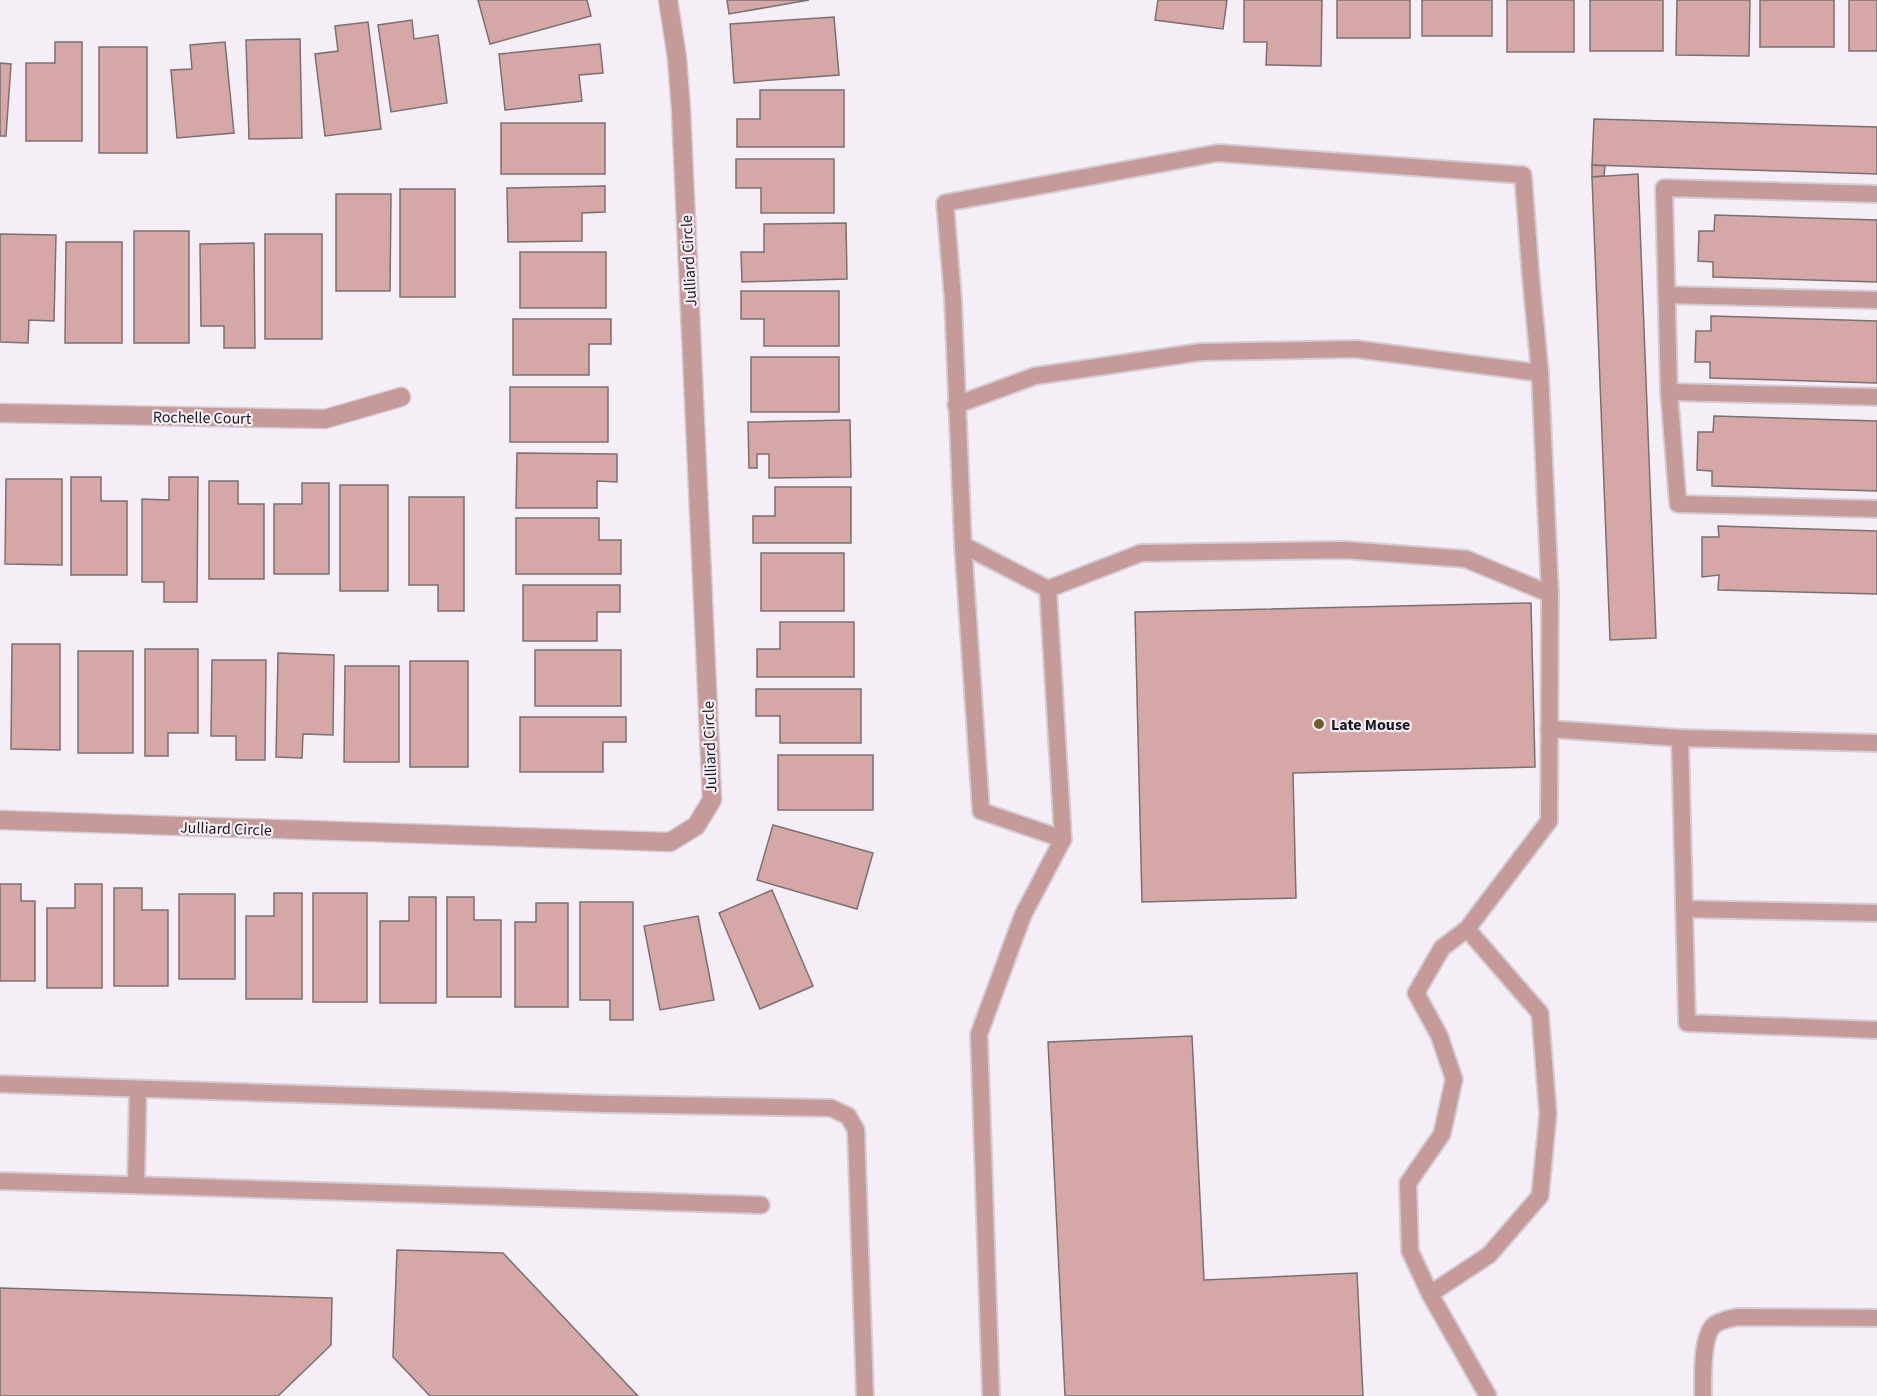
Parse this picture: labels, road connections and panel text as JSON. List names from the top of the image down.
{
  "streets": {
    "street": ["Julliard Circle", "Rochelle Court"]
  },
  "places": ["Late Mouse"]
}
